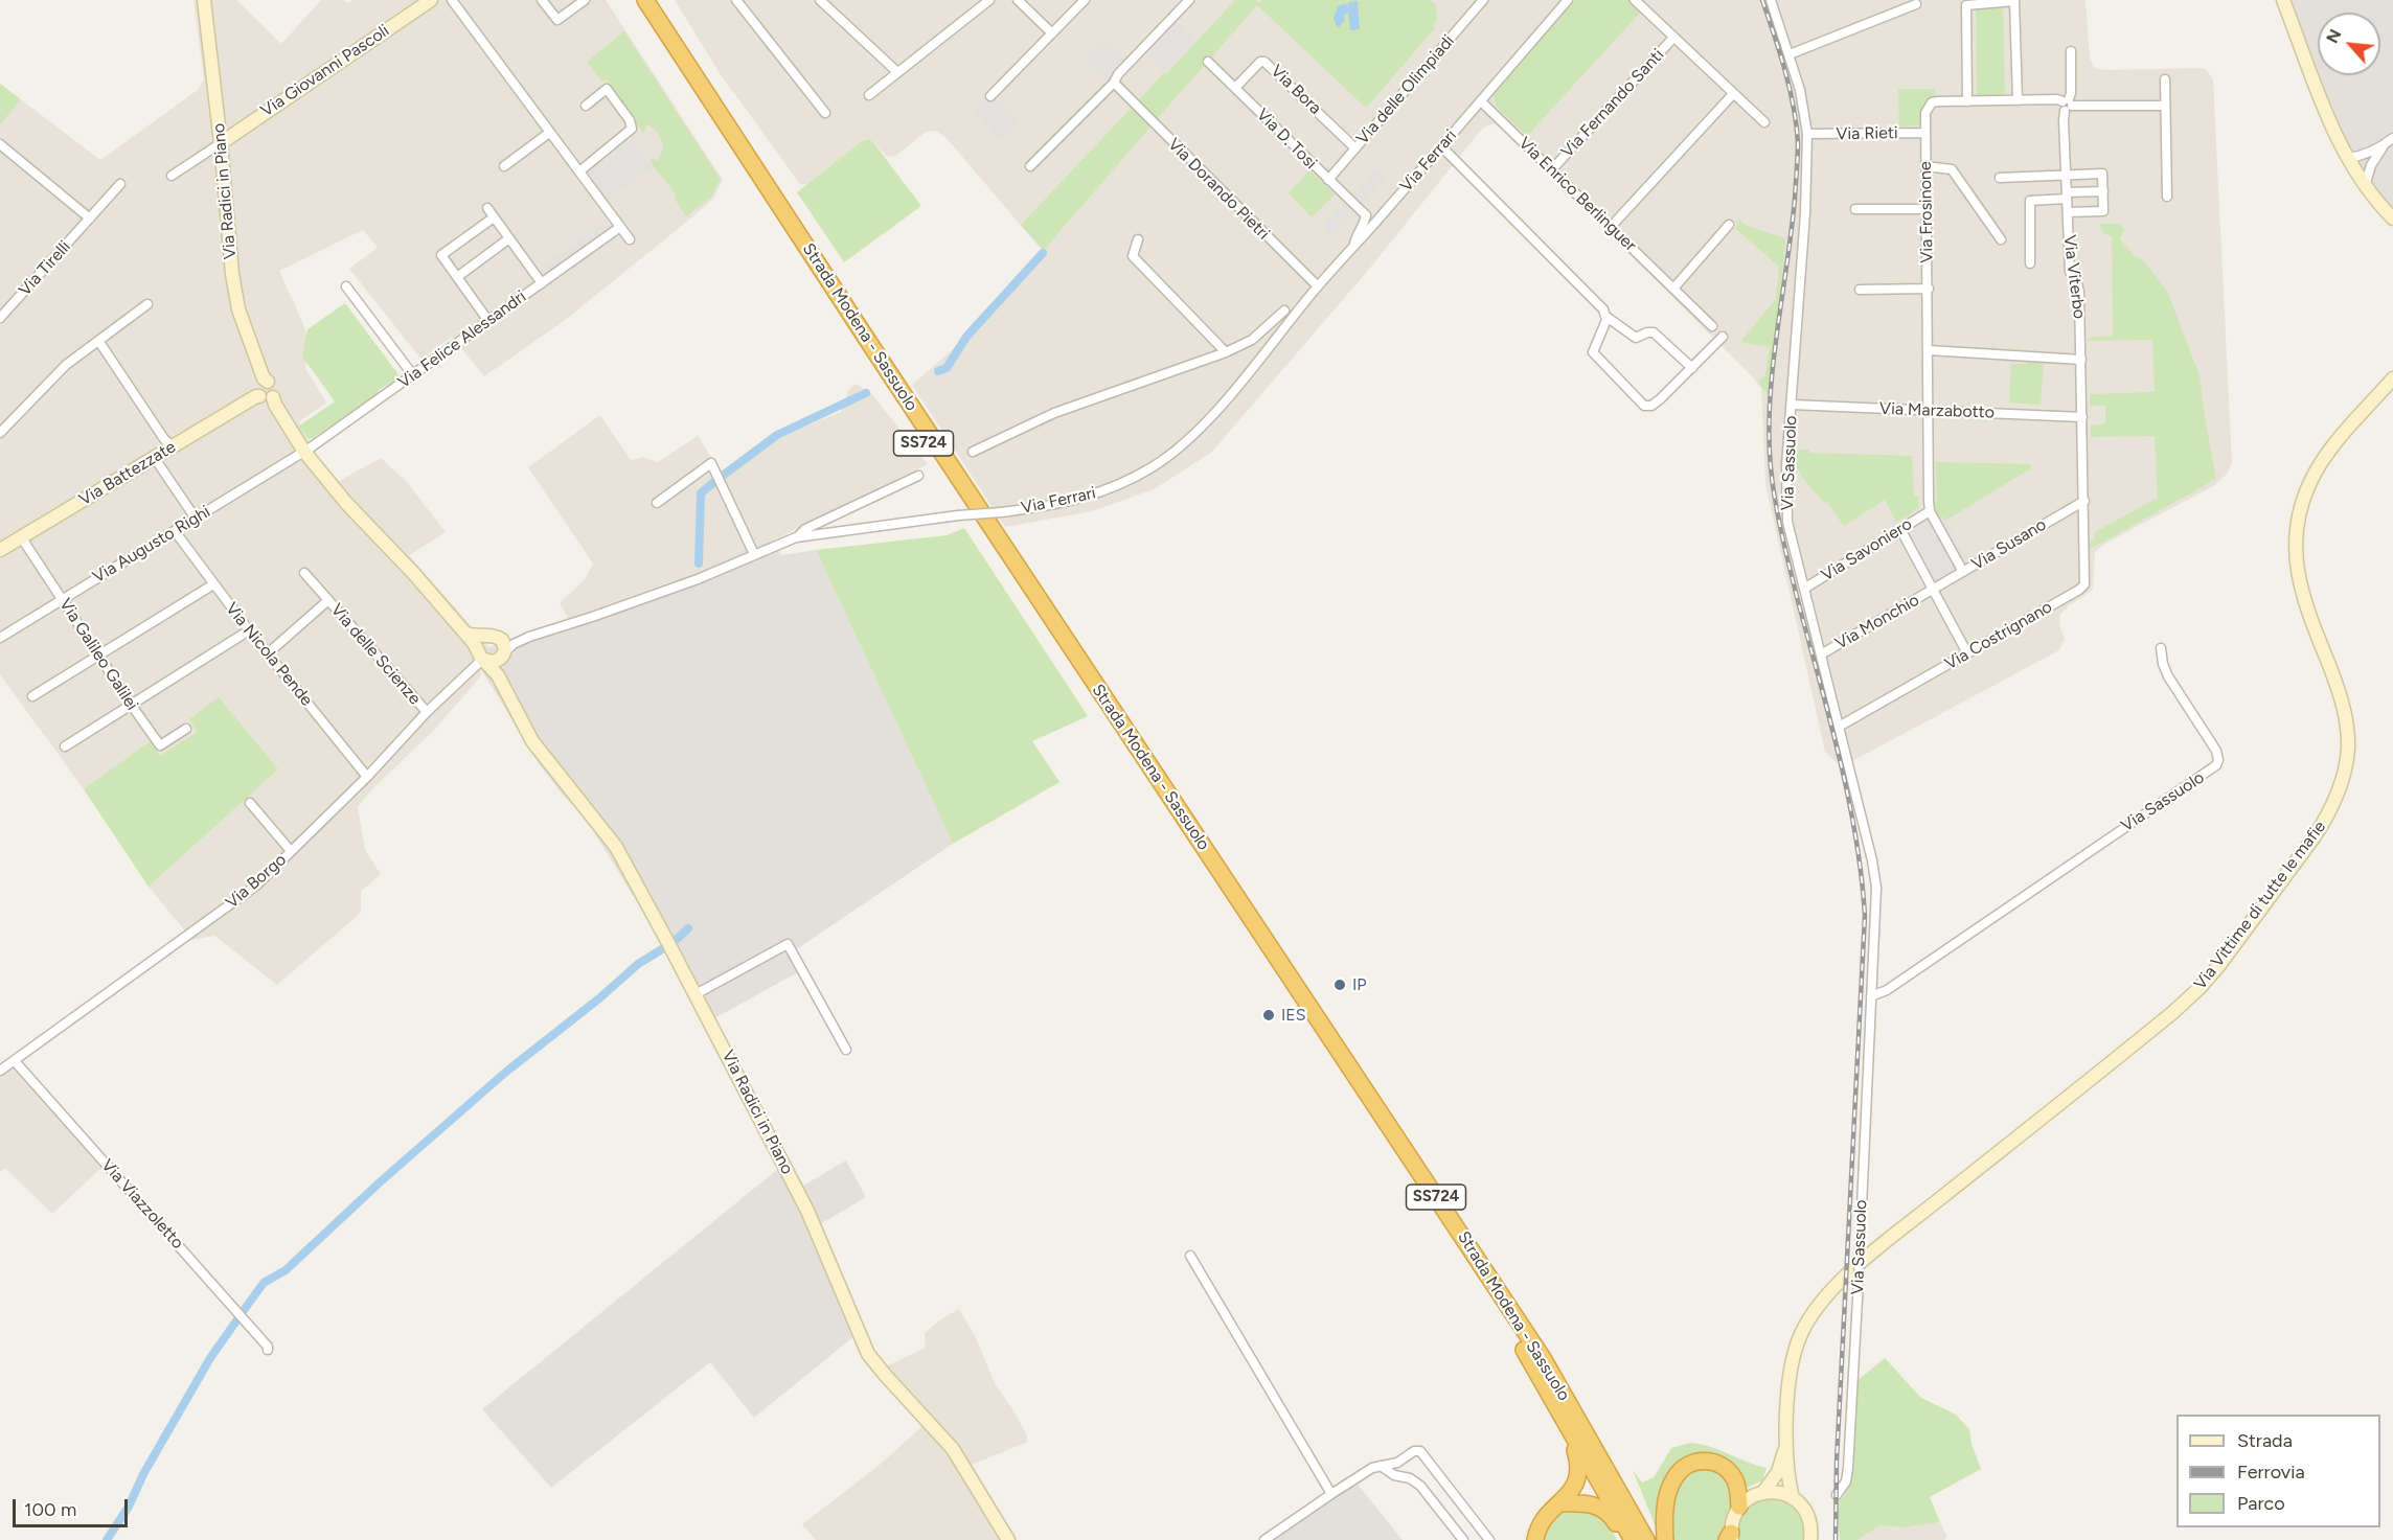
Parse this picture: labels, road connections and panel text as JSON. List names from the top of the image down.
{
  "streets": {
    "highway": ["Strada Modena - Sassuolo", "SS724"],
    "street": [
      "Via Giovanni Pascoli",
      "Via Bora",
      "Via delle Olimpiadi",
      "Via Fernando Santi",
      "Via Rieti",
      "Via D. Tosi",
      "Via Ferrari",
      "Via Dorando Pietri",
      "Via Radici in Piano",
      "Via Enrico Berlinguer",
      "Via Frosinone",
      "Via Tirelli",
      "Via Viterbo",
      "Via Felice Alessandri",
      "Via Marzabotto",
      "Via Sassuolo",
      "Via Battezzate",
      "Via Augusto Righi",
      "Via Susano",
      "Via Savoniero",
      "Via Monchio",
      "Via Costrignano",
      "Via Galileo Galilei",
      "Via Nicola Pende",
      "Via delle Scienze",
      "Via Borgo",
      "Via Vittime di tutte le mafie",
      "Via Viazzoletto"
    ]
  },
  "crossings": [
    ["Via Giovanni Pascoli", "Via Radici in Piano"],
    ["Via Bora", "Via delle Olimpiadi"],
    ["Via Bora", "Via D. Tosi"],
    ["Via delle Olimpiadi", "Via D. Tosi"],
    ["Via Fernando Santi", "Via Enrico Berlinguer"],
    ["Via Rieti", "Via Frosinone"],
    ["Via Rieti", "Via Sassuolo"],
    ["Via Ferrari", "Via Dorando Pietri"],
    ["Via Ferrari", "Via Radici in Piano"],
    ["Via Ferrari", "Via Enrico Berlinguer"],
    ["Via Ferrari", "Via Borgo"],
    ["Via Radici in Piano", "Via Felice Alessandri"],
    ["Via Radici in Piano", "Via Battezzate"],
    ["Via Radici in Piano", "Via Augusto Righi"],
    ["Via Radici in Piano", "Via Borgo"],
    ["Via Frosinone", "Via Viterbo"],
    ["Via Frosinone", "Via Marzabotto"],
    ["Via Frosinone", "Via Savoniero"],
    ["Via Viterbo", "Via Marzabotto"],
    ["Via Felice Alessandri", "Via Augusto Righi"],
    ["Via Marzabotto", "Via Sassuolo"],
    ["Via Sassuolo", "Via Savoniero"],
    ["Via Sassuolo", "Via Monchio"],
    ["Via Sassuolo", "Via Costrignano"],
    ["Via Battezzate", "Via Galileo Galilei"],
    ["Via Augusto Righi", "Via Galileo Galilei"],
    ["Via Augusto Righi", "Via Nicola Pende"],
    ["Via Susano", "Via Monchio"],
    ["Via Susano", "Via Costrignano"],
    ["Via Nicola Pende", "Via delle Scienze"],
    ["Via Nicola Pende", "Via Borgo"],
    ["Via delle Scienze", "Via Borgo"],
    ["Via Borgo", "Via Viazzoletto"]
  ],
  "places": ["IP", "IES"],
  "legend": ["Strada", "Ferrovia", "Parco"],
  "scale_bar": "100 m",
  "north": "top left"
}
